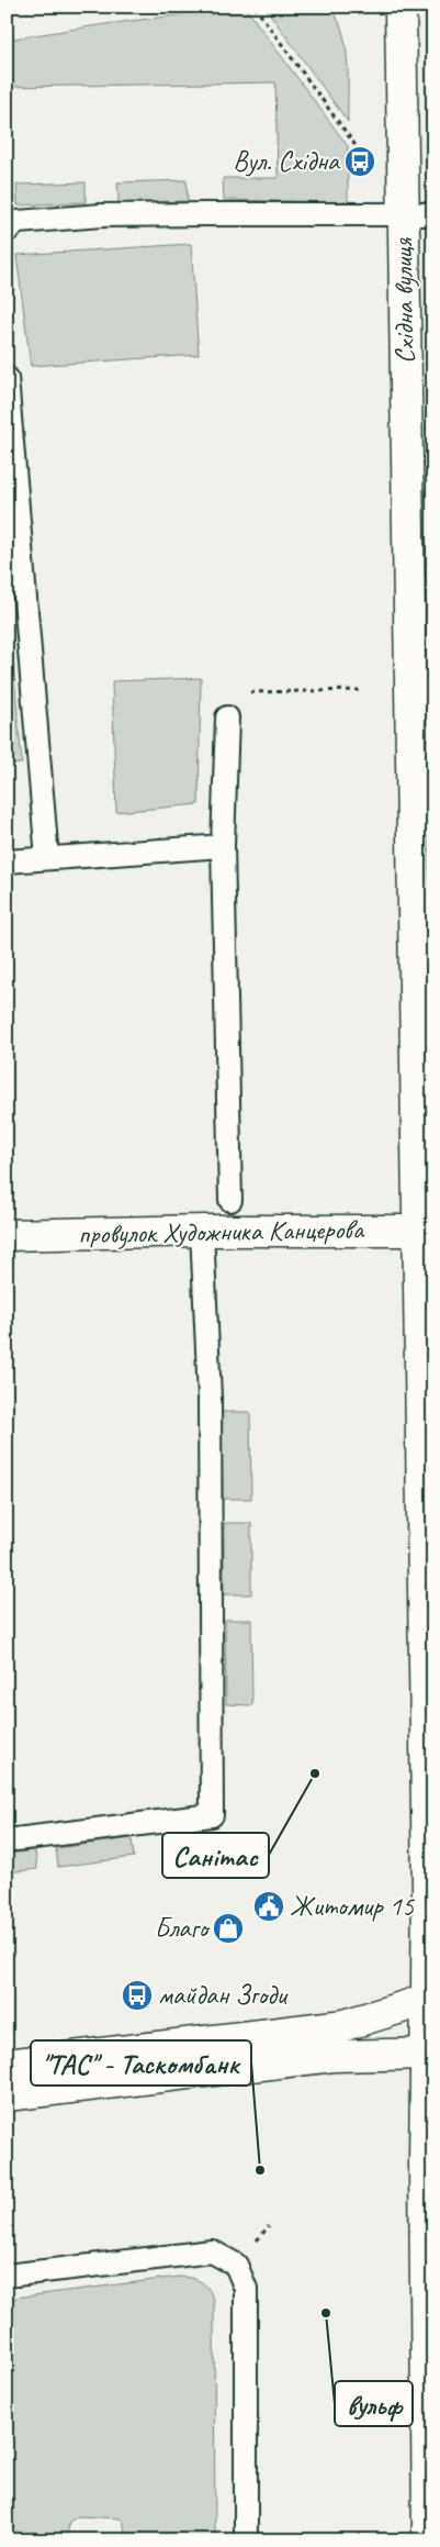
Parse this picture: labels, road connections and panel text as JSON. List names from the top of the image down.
{
  "streets": {
    "main road": ["Східна вулиця", "провулок Художника Канцерова"]
  },
  "crossings": [
    ["Східна вулиця", "провулок Художника Канцерова"]
  ],
  "places": {
    "bus stop": ["Вул. Східна", "майдан Згоди"],
    "other": ["Санітас", "\"ТАС\" - Таскомбанк", "вульф"],
    "public building": ["Житомир 15"],
    "shop": ["Благо"]
  }
}
